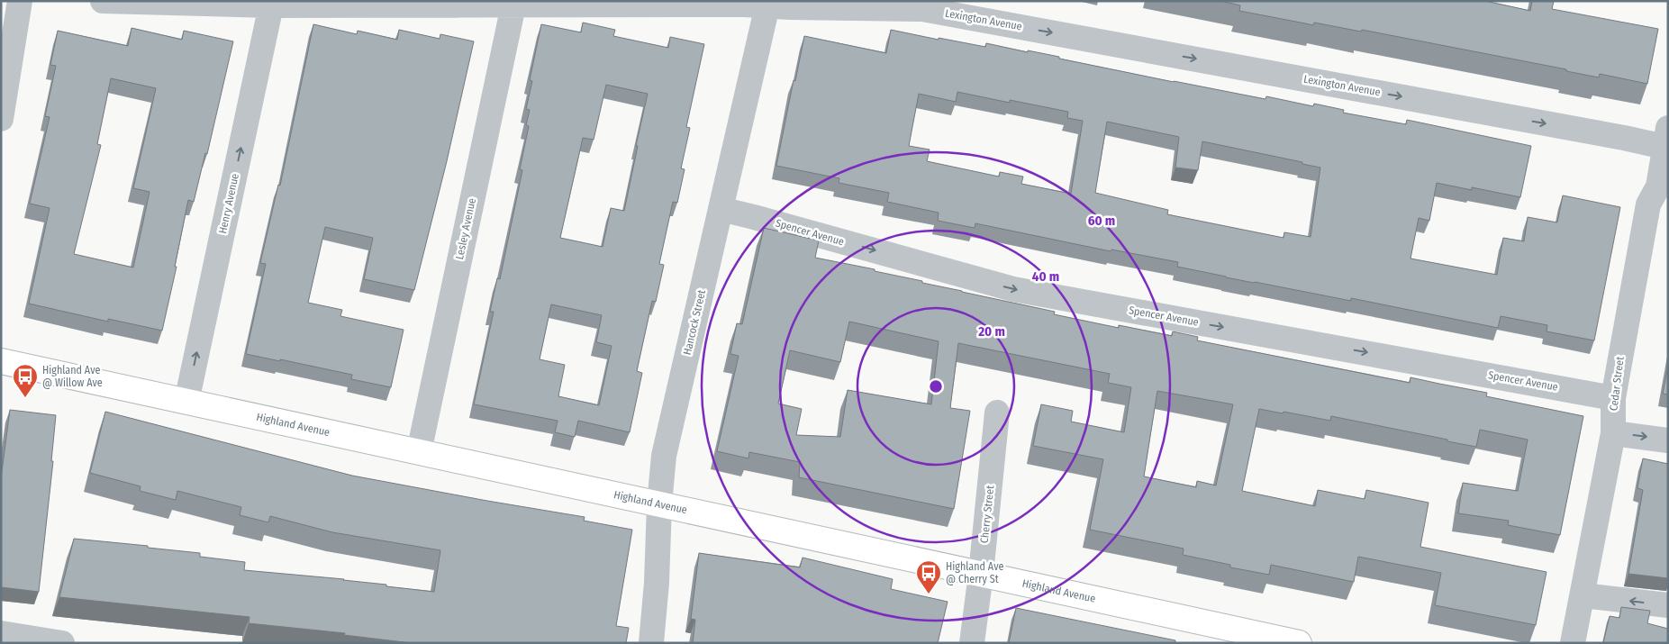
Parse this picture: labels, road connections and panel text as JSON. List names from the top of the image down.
{
  "streets": {
    "main road": ["Highland Avenue"],
    "street": [
      "Lexington Avenue",
      "Henry Avenue",
      "Lesley Avenue",
      "Spencer Avenue",
      "Hancock Street",
      "Cedar Street",
      "Cherry Street"
    ]
  },
  "crossings": [
    ["Lexington Avenue", "Henry Avenue"],
    ["Lexington Avenue", "Lesley Avenue"],
    ["Lexington Avenue", "Hancock Street"],
    ["Lexington Avenue", "Cedar Street"],
    ["Henry Avenue", "Highland Avenue"],
    ["Lesley Avenue", "Highland Avenue"],
    ["Spencer Avenue", "Hancock Street"],
    ["Spencer Avenue", "Cedar Street"],
    ["Hancock Street", "Highland Avenue"],
    ["Highland Avenue", "Cherry Street"]
  ],
  "one_way": ["Lexington Avenue", "Henry Avenue", "Spencer Avenue"],
  "places": {
    "bus stop": ["Highland Ave @ Willow Ave", "Highland Ave @ Cherry St"]
  },
  "rings": ["60 m", "40 m", "20 m"]
}
